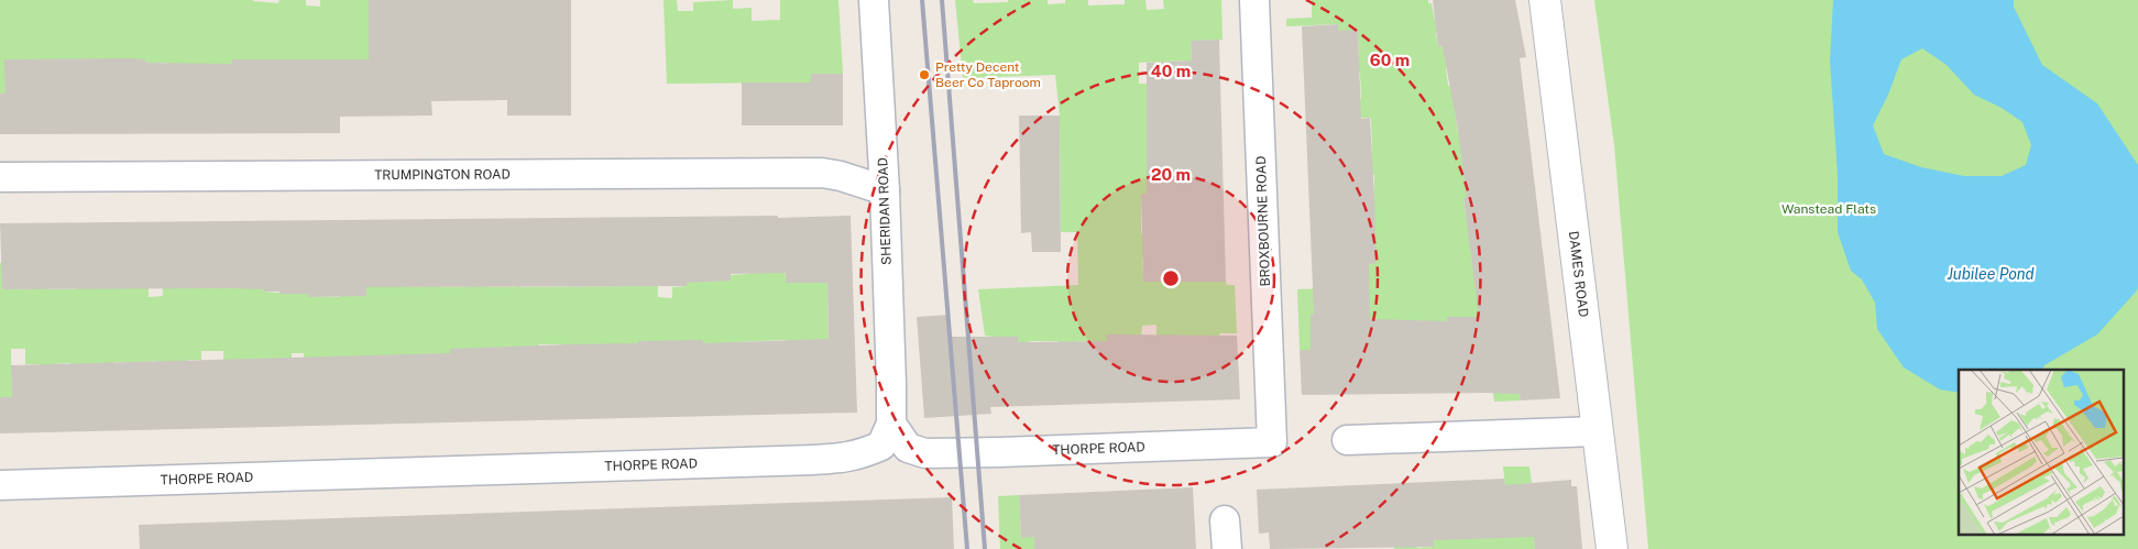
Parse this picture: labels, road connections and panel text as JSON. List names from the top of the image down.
{
  "streets": {
    "main road": ["DAMES ROAD"],
    "street": [
      "TRUMPINGTON ROAD",
      "SHERIDAN ROAD",
      "BROXBOURNE ROAD",
      "THORPE ROAD"
    ]
  },
  "crossings": [
    ["TRUMPINGTON ROAD", "SHERIDAN ROAD"],
    ["SHERIDAN ROAD", "THORPE ROAD"],
    ["BROXBOURNE ROAD", "THORPE ROAD"]
  ],
  "water": ["Jubilee Pond"],
  "parks": ["Wanstead Flats"],
  "places": ["Pretty Decent Beer Co Taproom"],
  "rings": ["60 m", "40 m", "20 m"]
}
